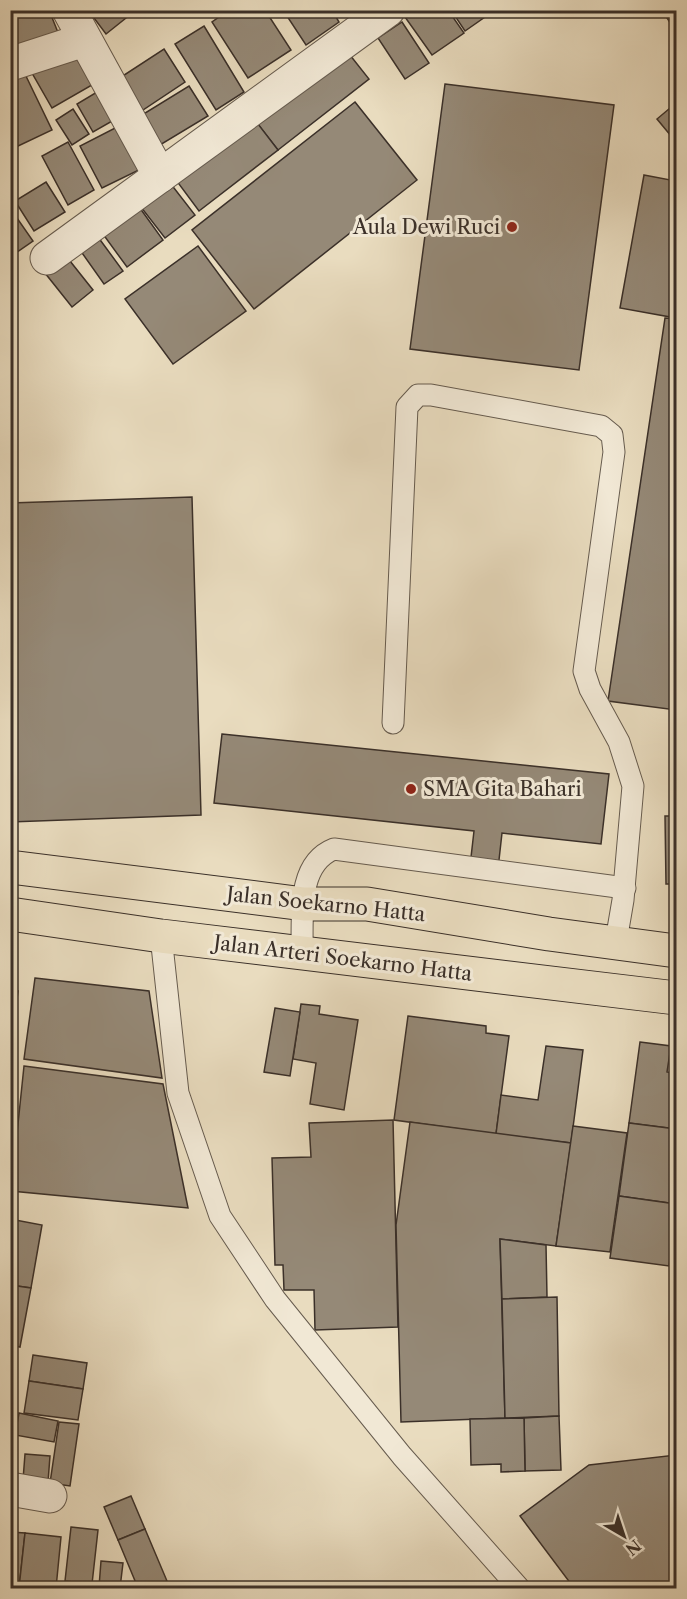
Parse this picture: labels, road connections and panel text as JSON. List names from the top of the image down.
{
  "streets": {
    "main road": ["Jalan Soekarno Hatta", "Jalan Arteri Soekarno Hatta"]
  },
  "places": ["Aula Dewi Ruci", "SMA Gita Bahari"],
  "north": "bottom right"
}
